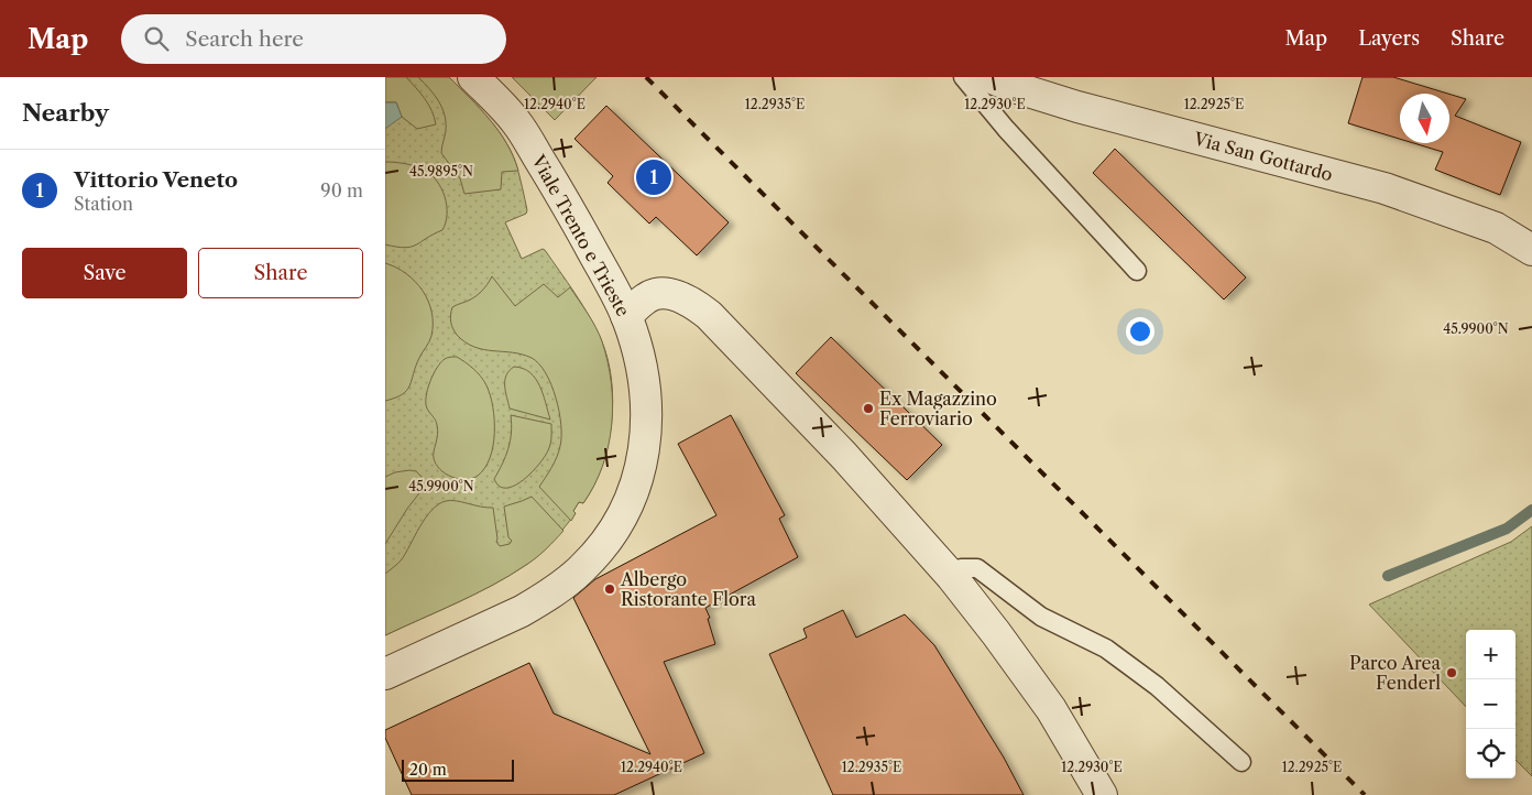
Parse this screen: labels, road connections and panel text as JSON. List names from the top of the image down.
{
  "streets": {
    "street": ["Via San Gottardo", "Viale Trento e Trieste"]
  },
  "places": ["Ex Magazzino Ferroviario", "Albergo Ristorante Flora", "Parco Area Fenderl"],
  "scale_bar": "20 m",
  "north": "bottom",
  "page": {
    "header": "Map",
    "search": "Search here",
    "nav": ["Map", "Layers", "Share"],
    "heading": "Nearby",
    "list": [
      {
        "mark": "1",
        "name": "Vittorio Veneto",
        "note": "Station",
        "value": "90 m"
      }
    ],
    "pins": "1",
    "buttons": ["Save", "Share"],
    "map_buttons": ["+", "−"],
    "scale": "20 m"
  },
  "coordinates": [
    "12.2940°E",
    "12.2935°E",
    "12.2930°E",
    "12.2925°E",
    "45.9895°N",
    "45.9900°N"
  ]
}
